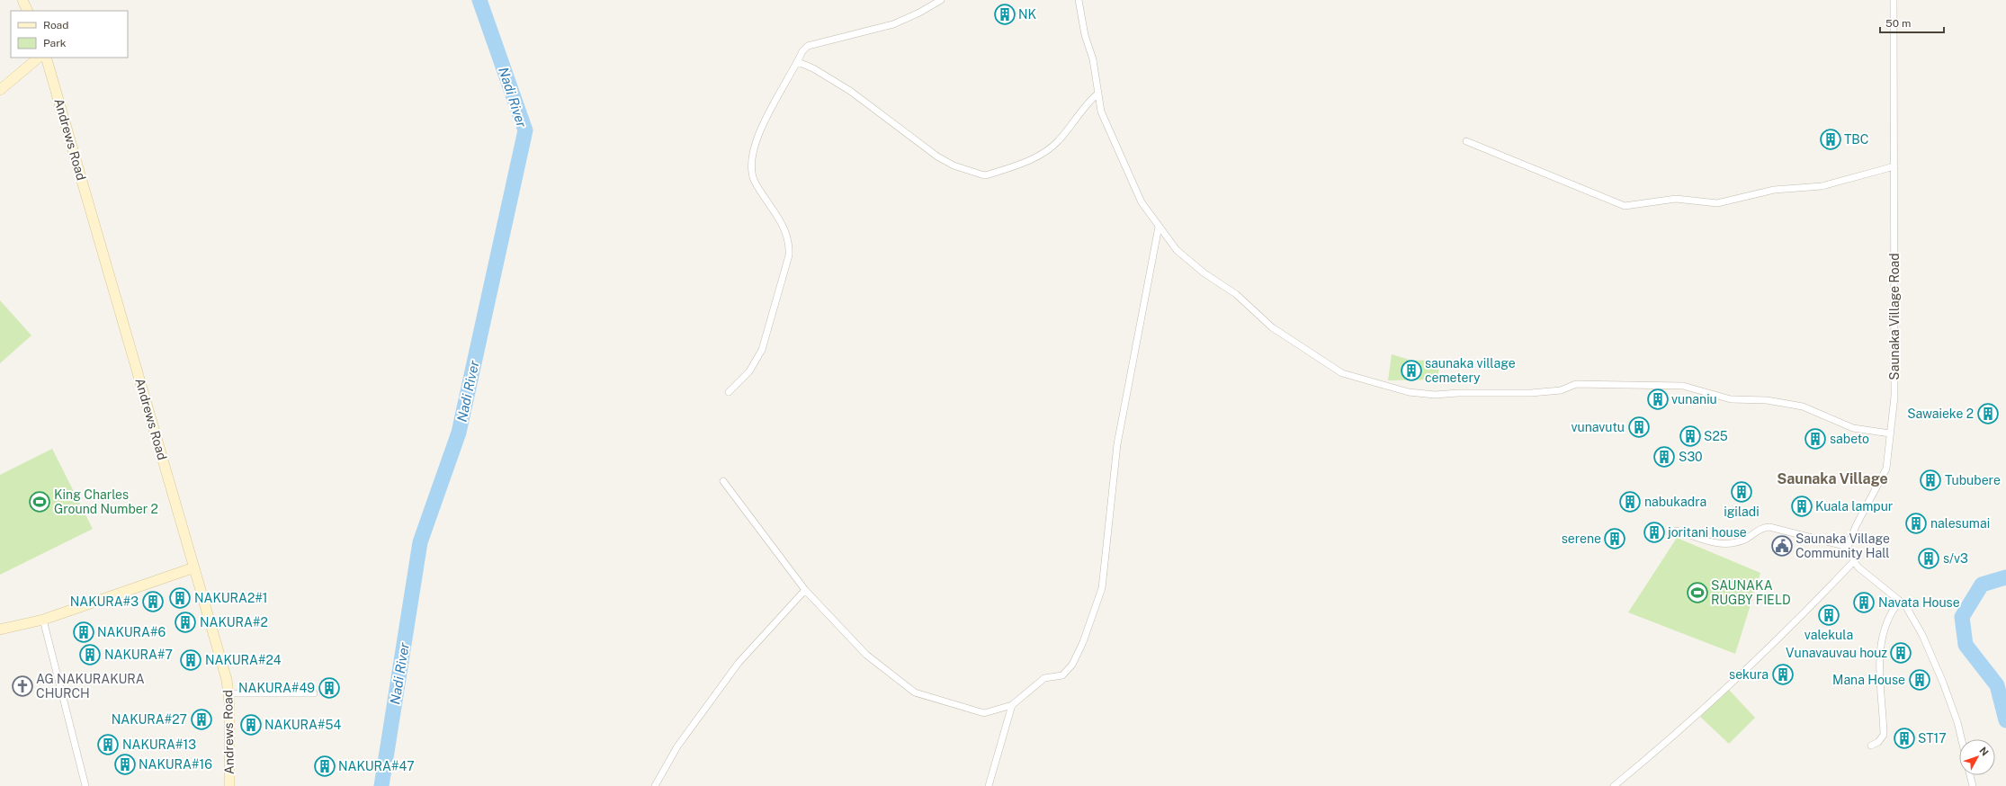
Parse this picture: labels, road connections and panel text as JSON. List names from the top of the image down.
{
  "streets": {
    "main road": ["Andrews Road"],
    "street": ["Saunaka Village Road"]
  },
  "districts": ["Saunaka Village"],
  "water": ["Nadi River"],
  "places": {
    "building": [
      "NK",
      "TBC",
      "saunaka village cemetery",
      "vunaniu",
      "Sawaieke 2",
      "vunavutu",
      "S25",
      "sabeto",
      "S30",
      "Tububere",
      "igiladi",
      "nabukadra",
      "Kuala lampur",
      "nalesumai",
      "joritani house",
      "serene",
      "s/v3",
      "NAKURA2#1",
      "NAKURA#3",
      "Navata House",
      "valekula",
      "NAKURA#2",
      "NAKURA#6",
      "Vunavauvau houz",
      "NAKURA#7",
      "NAKURA#24",
      "sekura",
      "Mana House",
      "NAKURA#49",
      "NAKURA#27",
      "NAKURA#54",
      "ST17",
      "NAKURA#13",
      "NAKURA#16",
      "NAKURA#47"
    ],
    "sports": ["King Charles Ground Number 2", "SAUNAKA RUGBY FIELD"],
    "public building": ["Saunaka Village Community Hall"],
    "church": ["AG NAKURAKURA CHURCH"]
  },
  "legend": ["Road", "Park"],
  "scale_bar": "50 m",
  "north": "top right"
}
